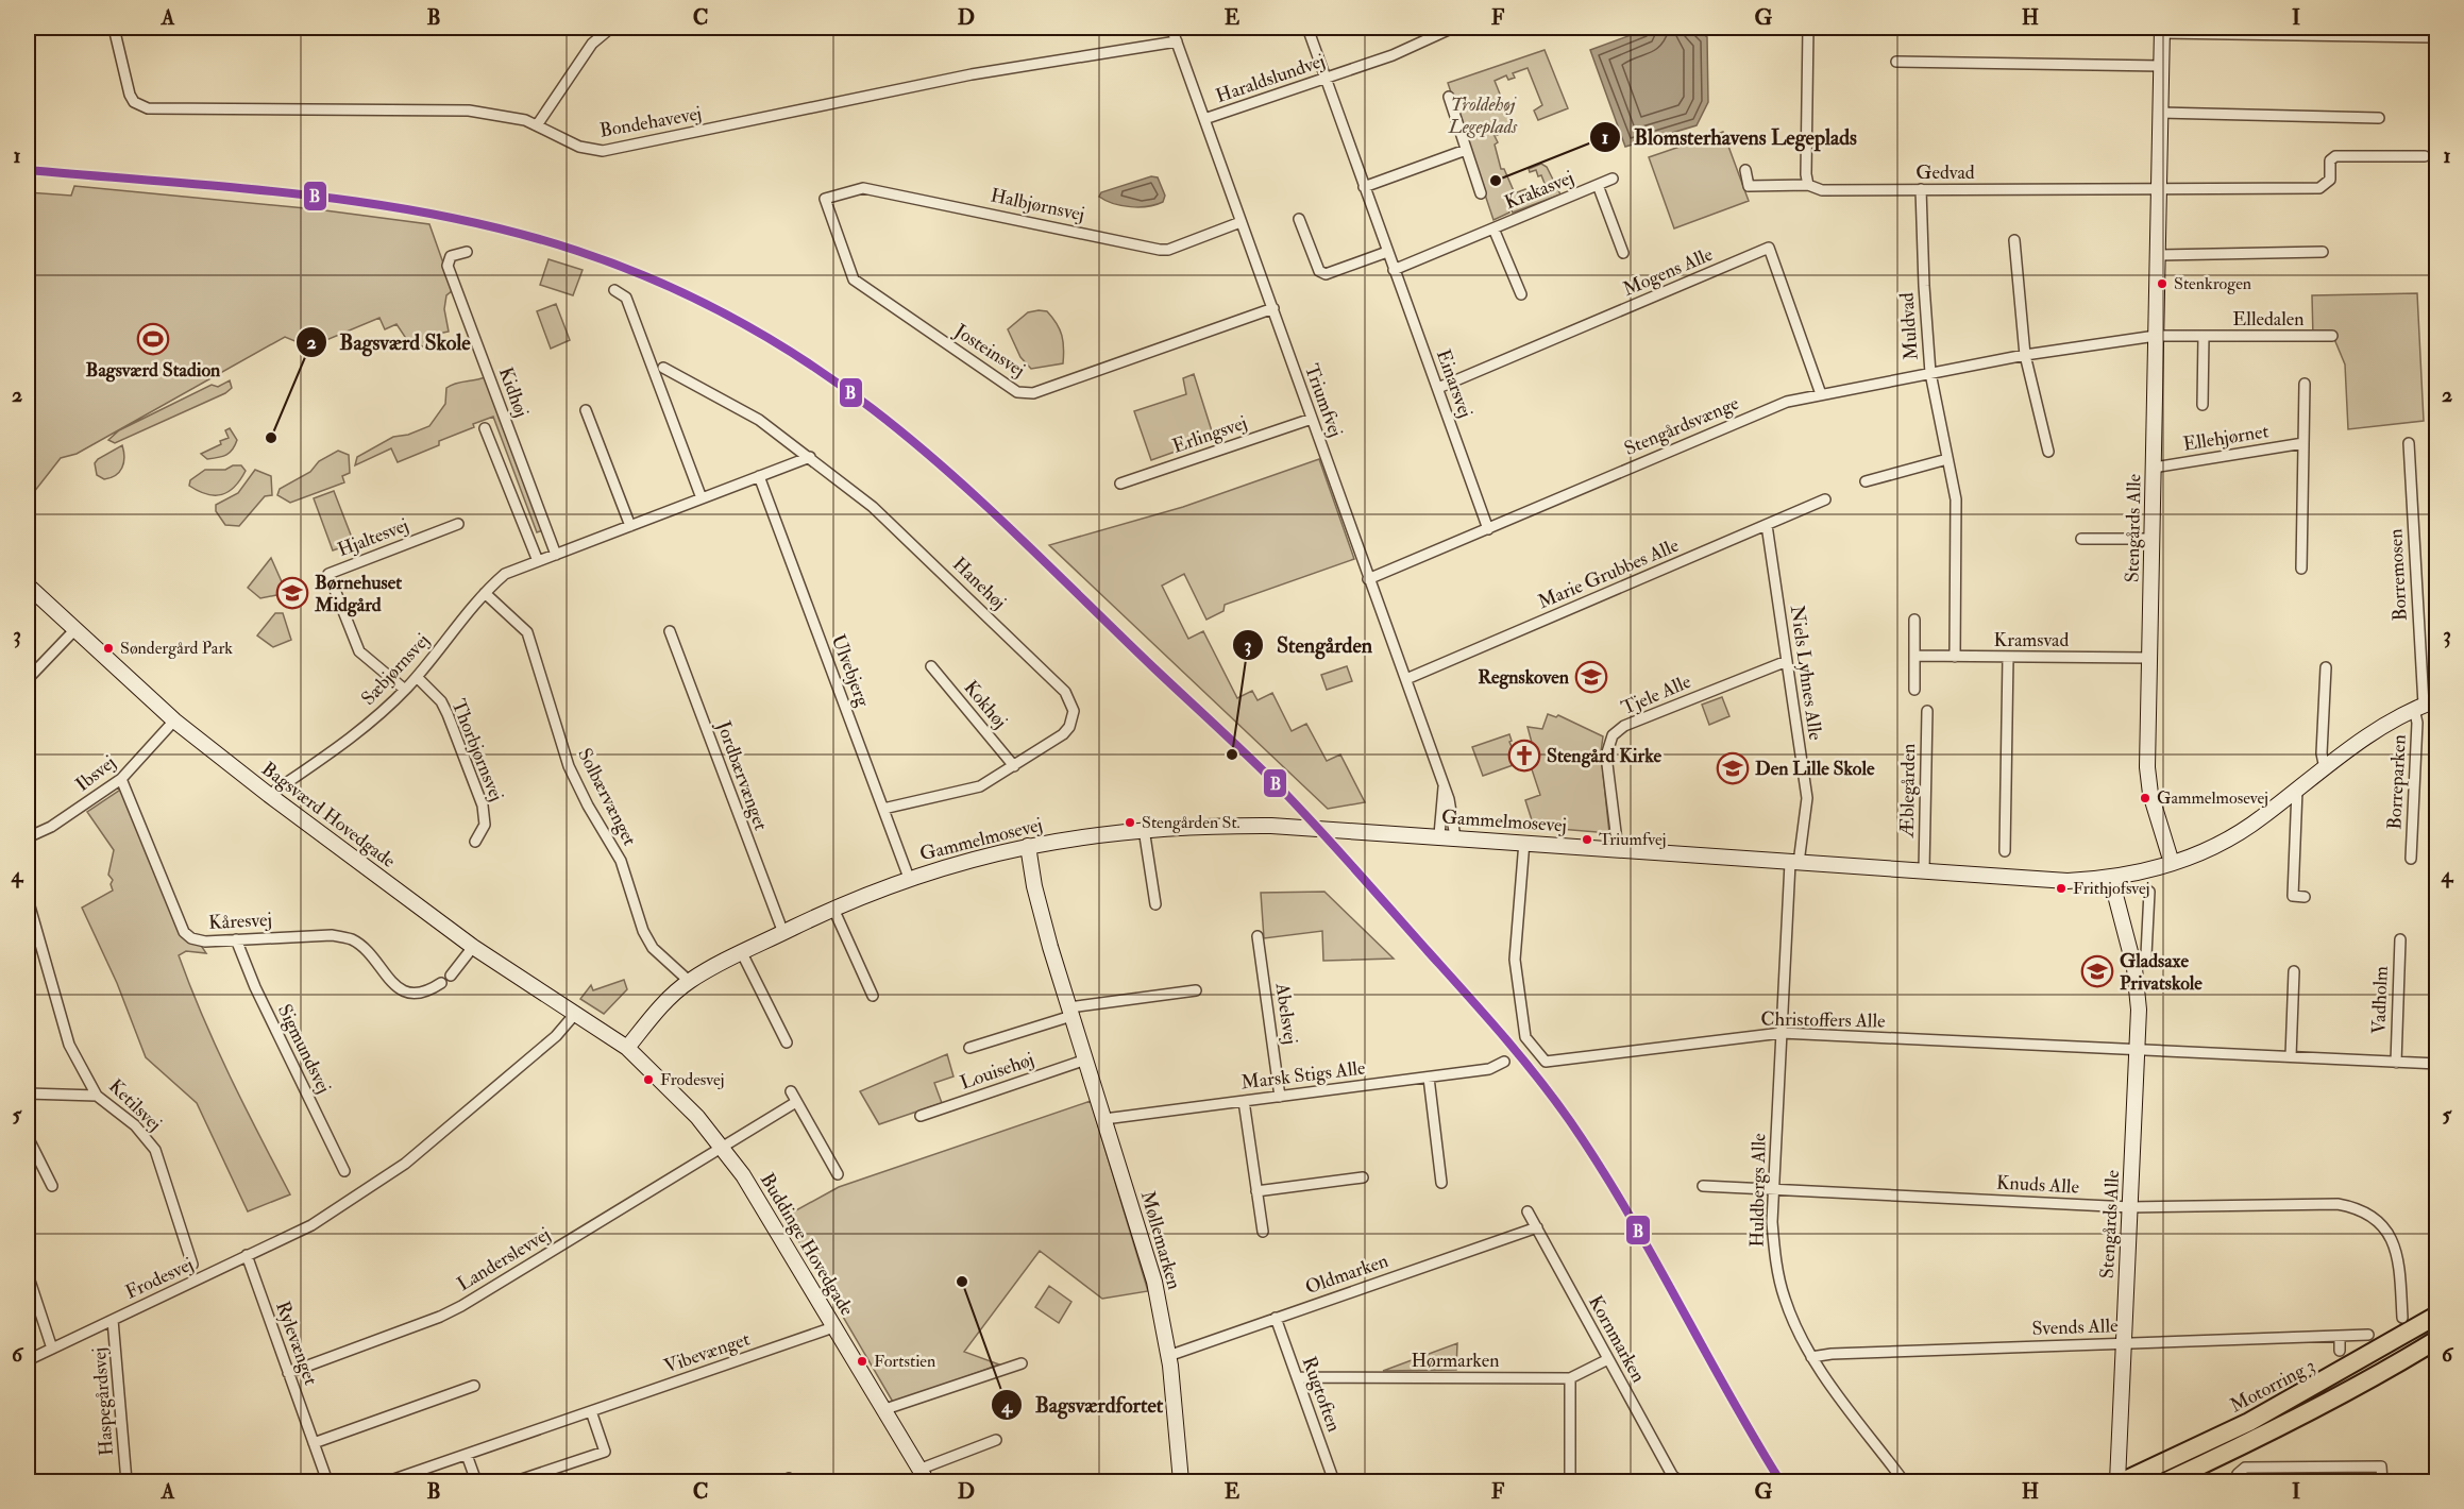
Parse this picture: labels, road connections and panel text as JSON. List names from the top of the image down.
{
  "streets": {
    "highway": ["Motorring 3"],
    "street": [
      "Haraldslundvej",
      "Bondehavevej",
      "Gedvad",
      "Krakasvej",
      "Halbjørnsvej",
      "Mogens Alle",
      "Elledalen",
      "Muldvad",
      "Josteinsvej",
      "Einarsvej",
      "Kidhøj",
      "Triumfvej",
      "Stengårdsvænge",
      "Erlingsvej",
      "Ellehjørnet",
      "Stengårds Alle",
      "Hjaltesvej",
      "Marie Grubbes Alle",
      "Borremosen",
      "Hanehøj",
      "Kramsvad",
      "Sæbjørnsvej",
      "Ulvebjerg",
      "Niels Lyhnes Alle",
      "Tjele Alle",
      "Kokhøj",
      "Thorbjørnsvej",
      "Ibsvej",
      "Jordbærvænget",
      "Borreparken",
      "Æblegården",
      "Solbærvænget",
      "Bagsværd Hovedgade",
      "Gammelmosevej",
      "Kåresvej",
      "Vadholm",
      "Abelsvej",
      "Christoffers Alle",
      "Sigmundsvej",
      "Louisehøj",
      "Marsk Stigs Alle",
      "Ketilsvej",
      "Knuds Alle",
      "Huldbergs Alle",
      "Møllemarken",
      "Buddinge Hovedgade",
      "Landerslevvej",
      "Oldmarken",
      "Frodesvej",
      "Svends Alle",
      "Kornmarken",
      "Rylevænget",
      "Vibevænget",
      "Hørmarken",
      "Rugtoften",
      "Haspegårdsvej"
    ]
  },
  "crossings": [
    ["Haraldslundvej", "Einarsvej"],
    ["Haraldslundvej", "Triumfvej"],
    ["Bondehavevej", "Triumfvej"],
    ["Gedvad", "Muldvad"],
    ["Gedvad", "Stengårds Alle"],
    ["Krakasvej", "Einarsvej"],
    ["Halbjørnsvej", "Josteinsvej"],
    ["Halbjørnsvej", "Triumfvej"],
    ["Mogens Alle", "Einarsvej"],
    ["Mogens Alle", "Stengårdsvænge"],
    ["Elledalen", "Stengårdsvænge"],
    ["Elledalen", "Stengårds Alle"],
    ["Muldvad", "Stengårdsvænge"],
    ["Muldvad", "Kramsvad"],
    ["Josteinsvej", "Triumfvej"],
    ["Einarsvej", "Stengårdsvænge"],
    ["Kidhøj", "Sæbjørnsvej"],
    ["Triumfvej", "Stengårdsvænge"],
    ["Triumfvej", "Erlingsvej"],
    ["Triumfvej", "Marie Grubbes Alle"],
    ["Triumfvej", "Gammelmosevej"],
    ["Stengårdsvænge", "Stengårds Alle"],
    ["Ellehjørnet", "Stengårds Alle"],
    ["Stengårds Alle", "Kramsvad"],
    ["Stengårds Alle", "Gammelmosevej"],
    ["Stengårds Alle", "Christoffers Alle"],
    ["Stengårds Alle", "Knuds Alle"],
    ["Stengårds Alle", "Svends Alle"],
    ["Hjaltesvej", "Sæbjørnsvej"],
    ["Marie Grubbes Alle", "Niels Lyhnes Alle"],
    ["Borremosen", "Borreparken"],
    ["Borremosen", "Gammelmosevej"],
    ["Hanehøj", "Sæbjørnsvej"],
    ["Hanehøj", "Ulvebjerg"],
    ["Hanehøj", "Kokhøj"],
    ["Sæbjørnsvej", "Ulvebjerg"],
    ["Sæbjørnsvej", "Thorbjørnsvej"],
    ["Sæbjørnsvej", "Solbærvænget"],
    ["Sæbjørnsvej", "Bagsværd Hovedgade"],
    ["Ulvebjerg", "Gammelmosevej"],
    ["Niels Lyhnes Alle", "Tjele Alle"],
    ["Niels Lyhnes Alle", "Gammelmosevej"],
    ["Niels Lyhnes Alle", "Huldbergs Alle"],
    ["Tjele Alle", "Gammelmosevej"],
    ["Ibsvej", "Bagsværd Hovedgade"],
    ["Ibsvej", "Kåresvej"],
    ["Jordbærvænget", "Gammelmosevej"],
    ["Borreparken", "Gammelmosevej"],
    ["Æblegården", "Gammelmosevej"],
    ["Solbærvænget", "Gammelmosevej"],
    ["Bagsværd Hovedgade", "Gammelmosevej"],
    ["Bagsværd Hovedgade", "Buddinge Hovedgade"],
    ["Bagsværd Hovedgade", "Frodesvej"],
    ["Gammelmosevej", "Christoffers Alle"],
    ["Gammelmosevej", "Huldbergs Alle"],
    ["Gammelmosevej", "Møllemarken"],
    ["Gammelmosevej", "Buddinge Hovedgade"],
    ["Kåresvej", "Sigmundsvej"],
    ["Vadholm", "Christoffers Alle"],
    ["Abelsvej", "Marsk Stigs Alle"],
    ["Christoffers Alle", "Huldbergs Alle"],
    ["Louisehøj", "Møllemarken"],
    ["Marsk Stigs Alle", "Møllemarken"],
    ["Knuds Alle", "Huldbergs Alle"],
    ["Huldbergs Alle", "Svends Alle"],
    ["Møllemarken", "Oldmarken"],
    ["Buddinge Hovedgade", "Landerslevvej"],
    ["Buddinge Hovedgade", "Vibevænget"],
    ["Landerslevvej", "Rylevænget"],
    ["Oldmarken", "Kornmarken"],
    ["Oldmarken", "Rugtoften"],
    ["Frodesvej", "Rylevænget"],
    ["Frodesvej", "Haspegårdsvej"],
    ["Kornmarken", "Hørmarken"],
    ["Hørmarken", "Rugtoften"]
  ],
  "parks": ["Troldehøj Legeplads"],
  "places": {
    "other": [
      "Blomsterhavens Legeplads",
      "Stenkrogen",
      "Bagsværd Skole",
      "Søndergård Park",
      "Stengården",
      "Gammelmosevej",
      "Stengården St.",
      "Triumfvej",
      "Frithjofsvej",
      "Frodesvej",
      "Bagsværdfortet",
      "Fortstien"
    ],
    "sports": ["Bagsværd Stadion"],
    "school or university": [
      "Børnehuset Midgård",
      "Regnskoven",
      "Den Lille Skole",
      "Gladsaxe Privatskole"
    ],
    "church": ["Stengård Kirke"]
  },
  "lines": ["transit line B"],
  "grid": {
    "columns": [
      "A",
      "B",
      "C",
      "D",
      "E",
      "F",
      "G",
      "H",
      "I"
    ],
    "rows": [
      "1",
      "2",
      "3",
      "4",
      "5",
      "6"
    ]
  }
}
